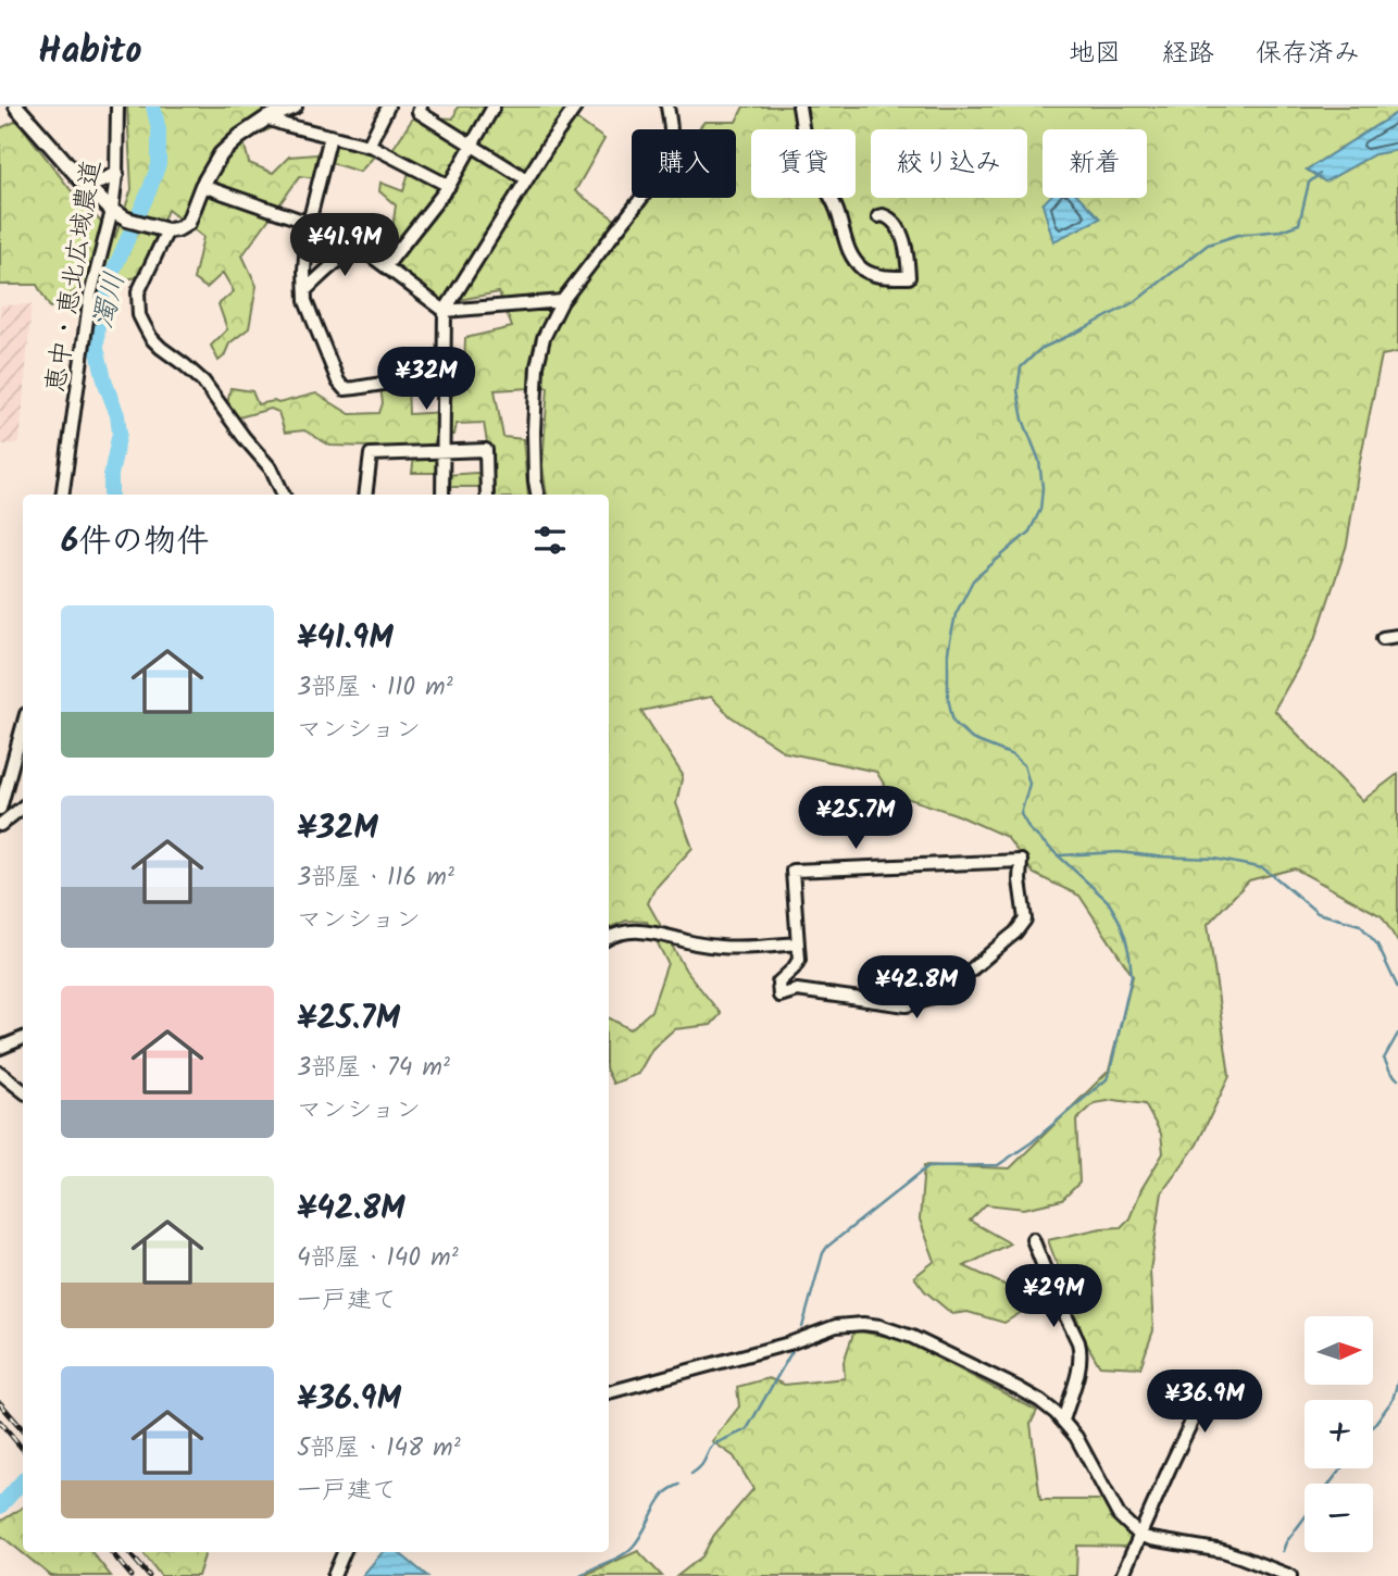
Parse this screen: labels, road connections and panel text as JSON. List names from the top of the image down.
{
  "streets": {
    "street": ["恵中・恵北広域農道"]
  },
  "water": ["濁川"],
  "north": "right",
  "page": {
    "header": "Habito",
    "nav": ["地図", "経路", "保存済み"],
    "chip": [
      "購入",
      "賃貸",
      "絞り込み",
      "新着"
    ],
    "price": [
      "¥41.9M",
      "¥32M",
      "¥25.7M",
      "¥42.8M",
      "¥29M",
      "¥36.9M"
    ],
    "heading": "6件の物件",
    "list": [
      {
        "name": "¥41.9M",
        "note": "3部屋 · 110 m² · マンション"
      },
      {
        "name": "¥32M",
        "note": "3部屋 · 116 m² · マンション"
      },
      {
        "name": "¥25.7M",
        "note": "3部屋 · 74 m² · マンション"
      },
      {
        "name": "¥42.8M",
        "note": "4部屋 · 140 m² · 一戸建て"
      },
      {
        "name": "¥36.9M",
        "note": "5部屋 · 148 m² · 一戸建て"
      }
    ],
    "map_buttons": ["+", "−"]
  }
}
